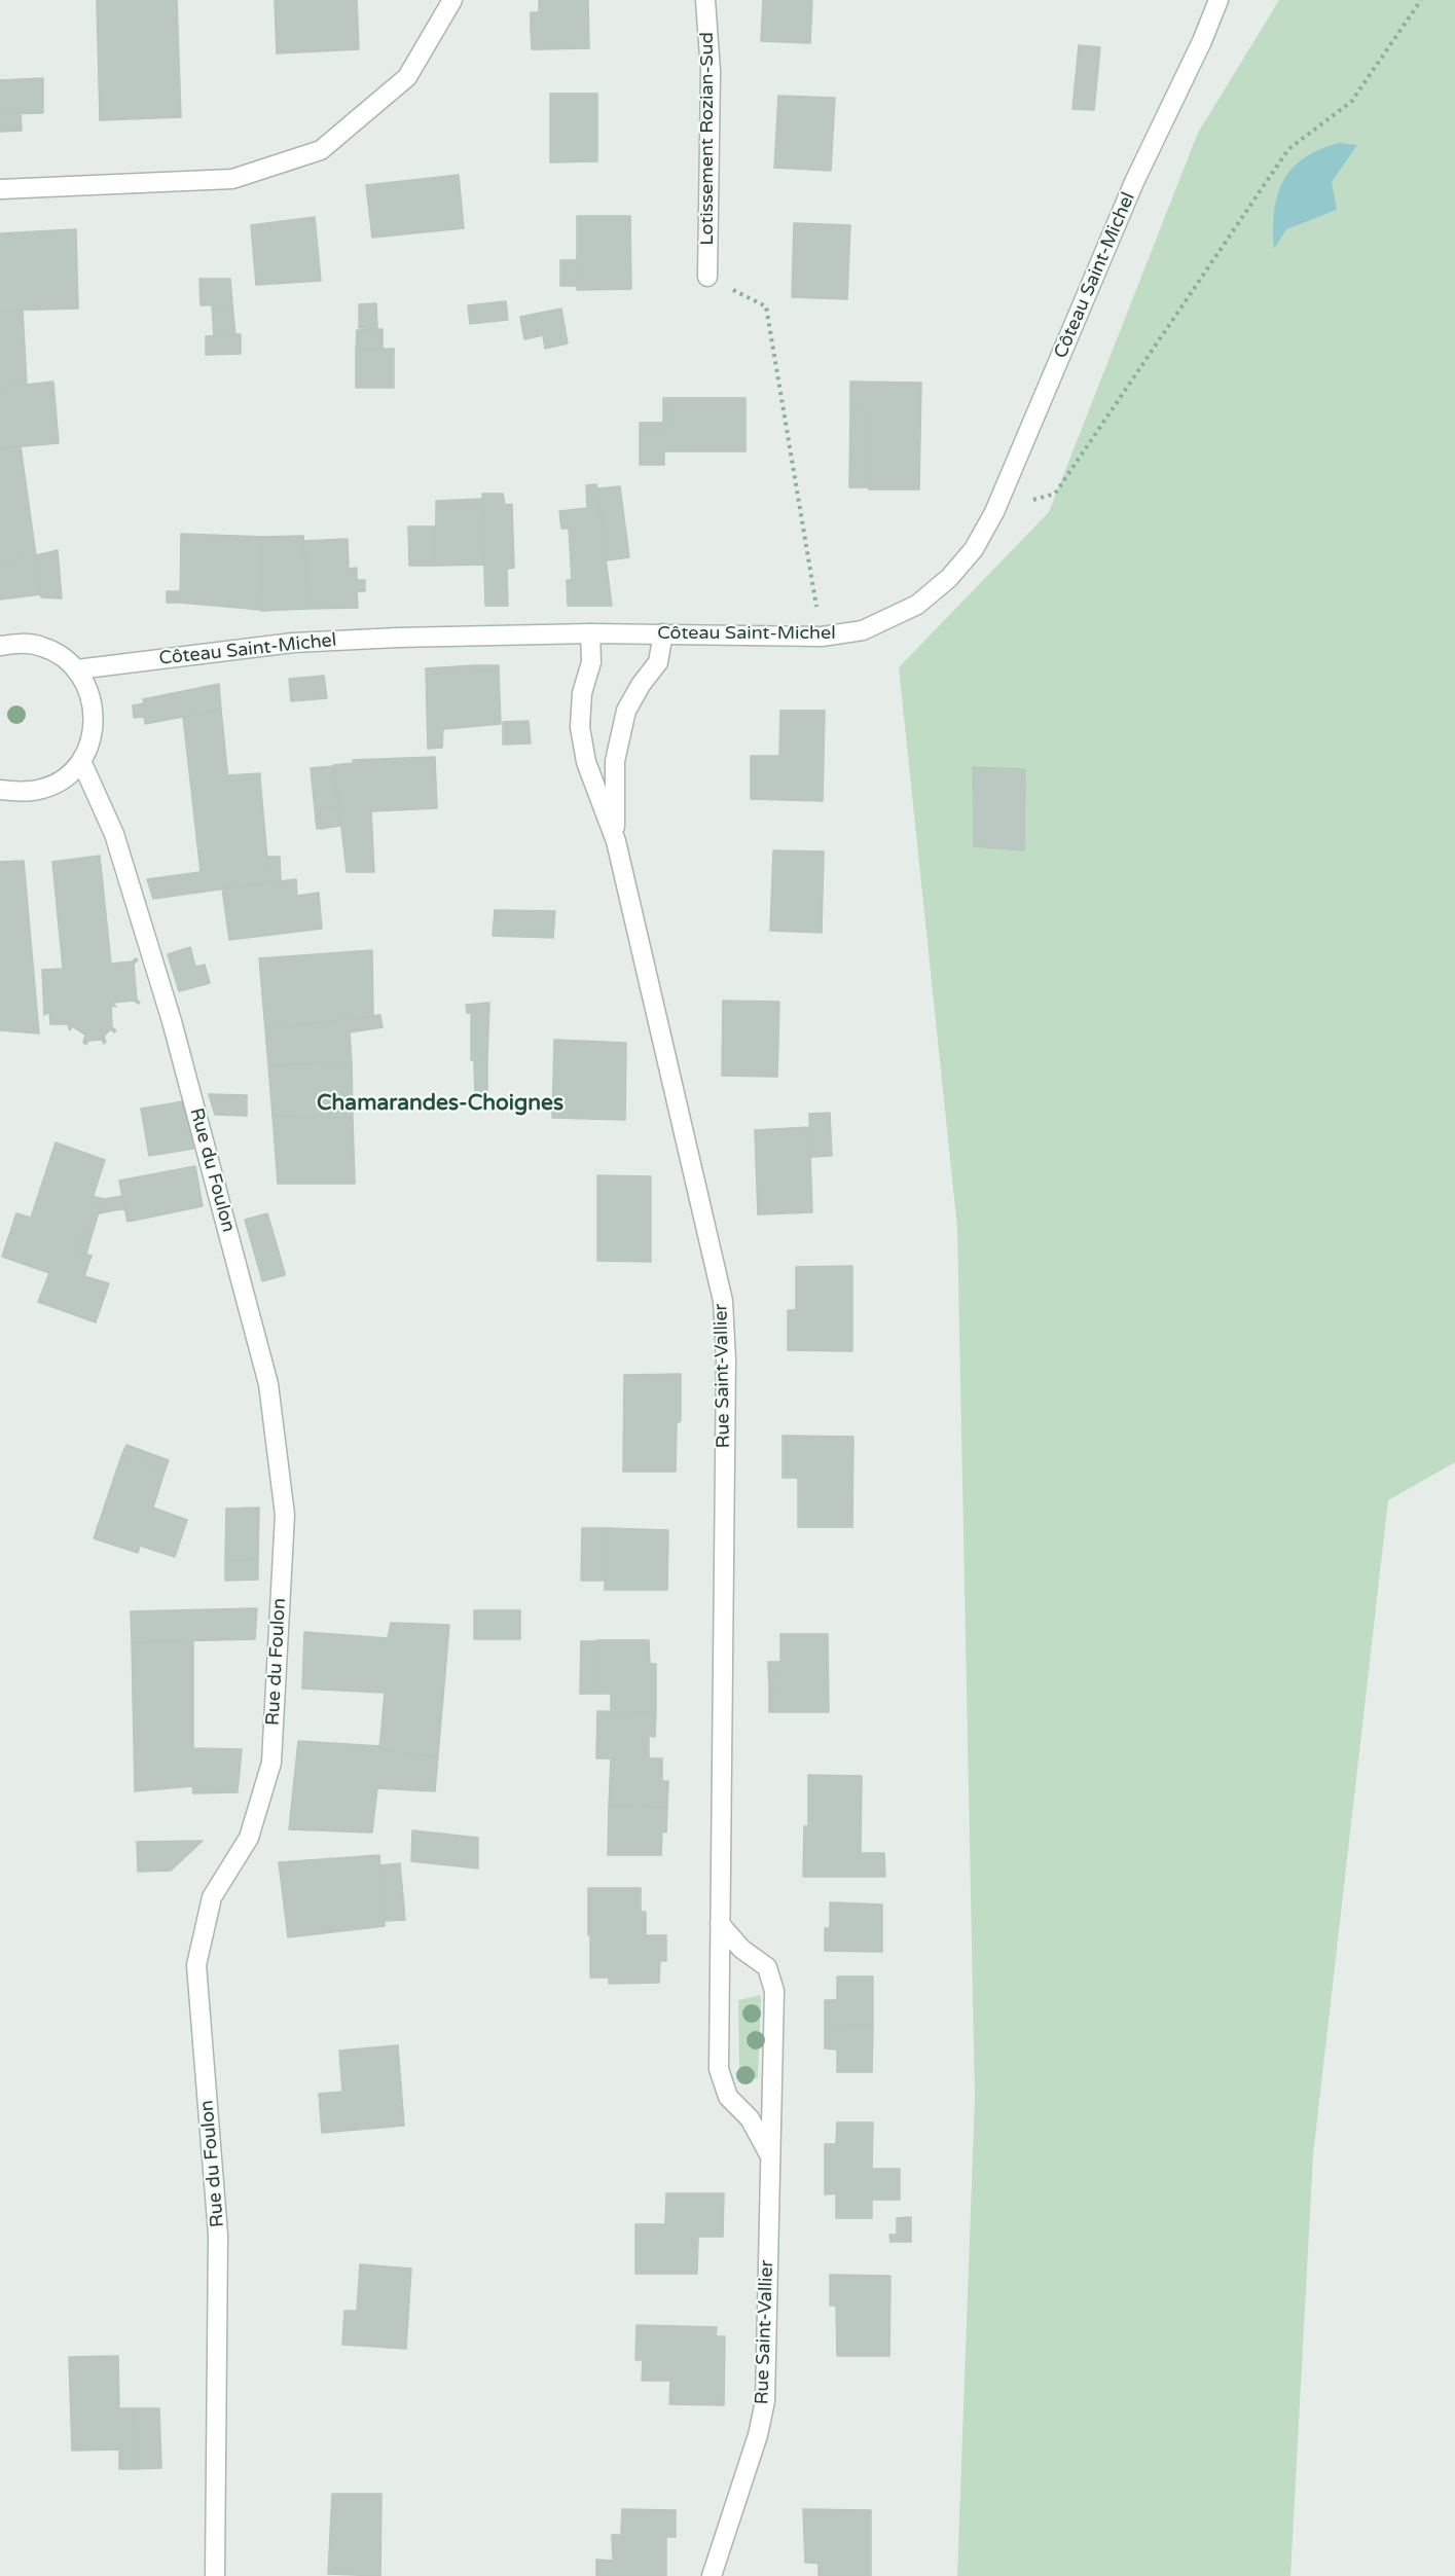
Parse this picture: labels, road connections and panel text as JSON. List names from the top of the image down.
{
  "streets": {
    "street": [
      "Lotissement Rozian-Sud",
      "Côteau Saint-Michel",
      "Rue du Foulon",
      "Rue Saint-Vallier"
    ]
  },
  "crossings": [
    ["Côteau Saint-Michel", "Rue Saint-Vallier"]
  ],
  "districts": ["Chamarandes-Choignes"]
}
